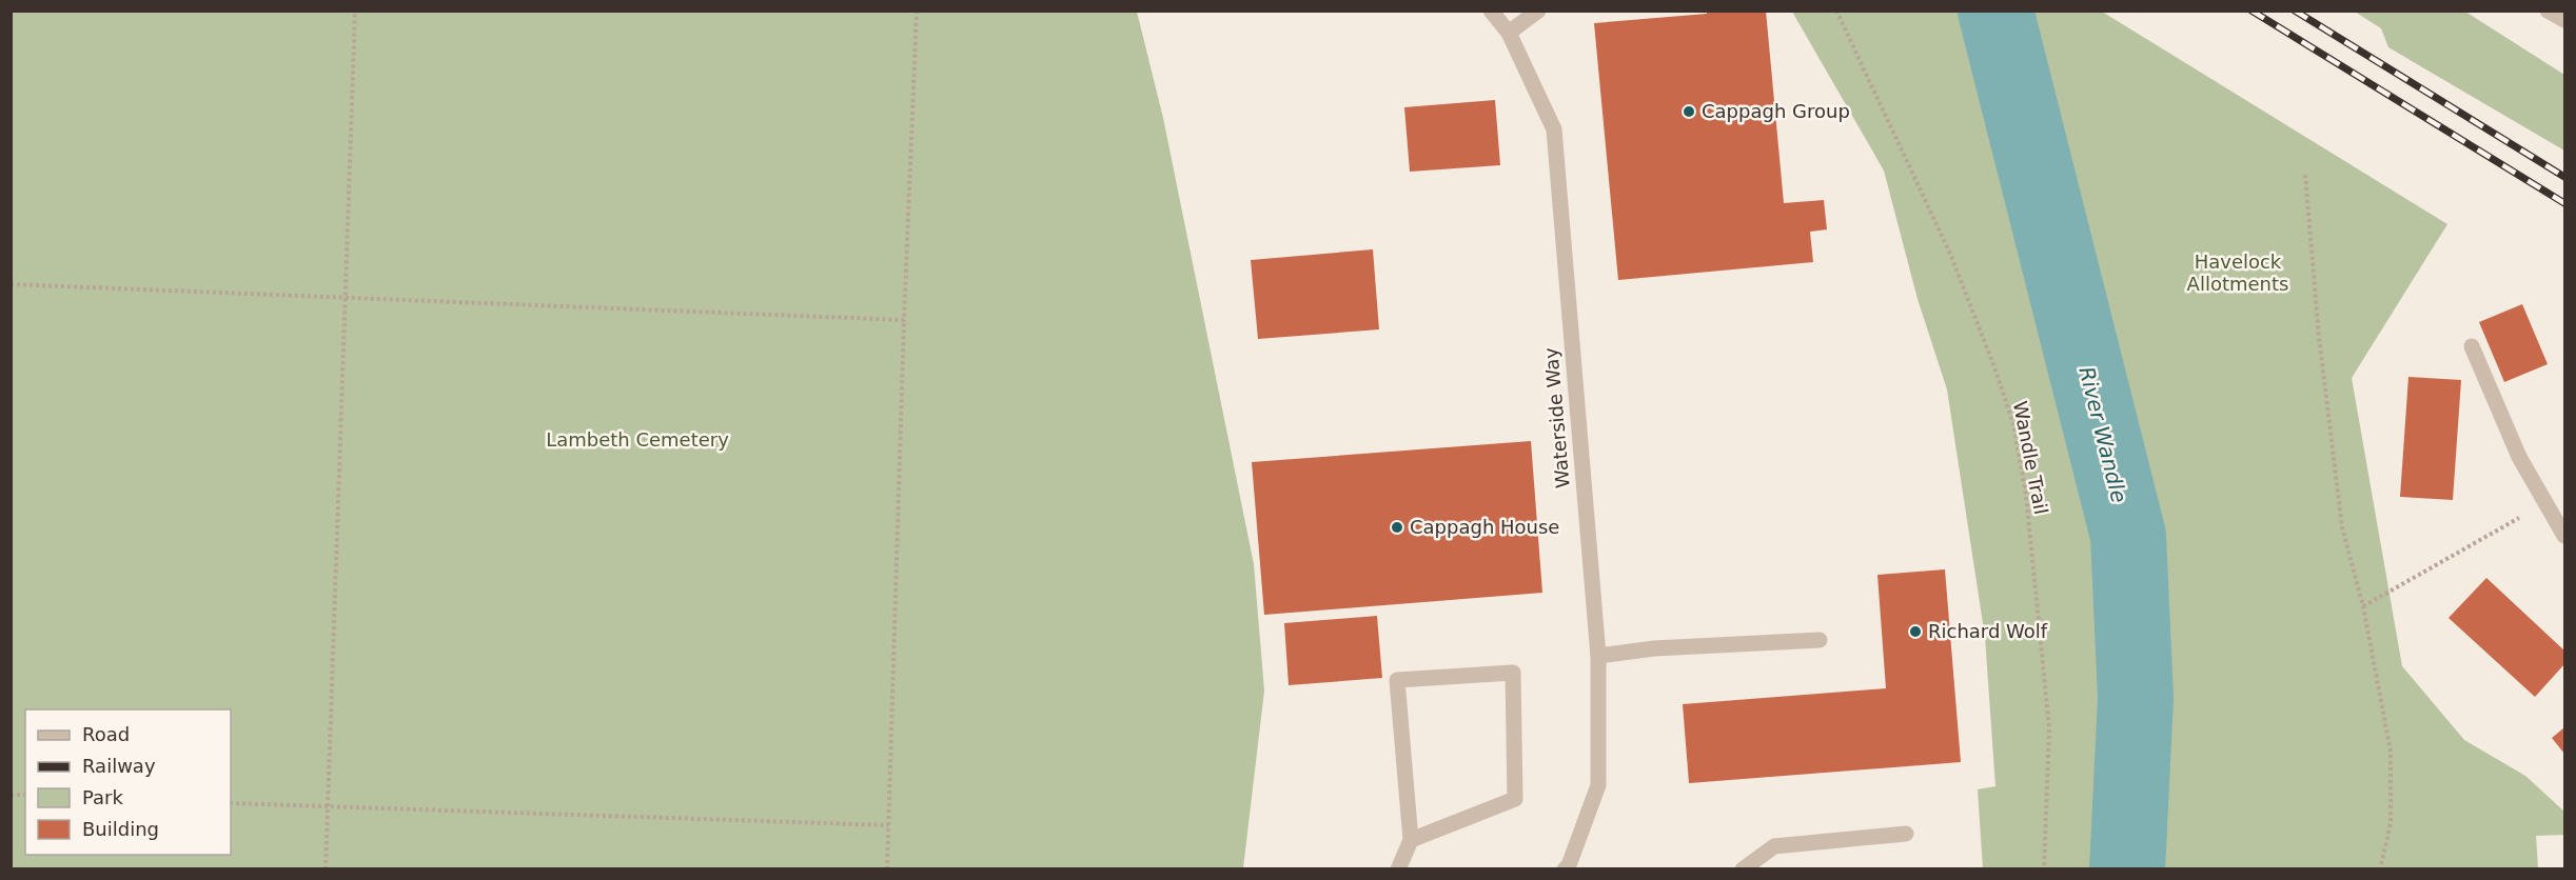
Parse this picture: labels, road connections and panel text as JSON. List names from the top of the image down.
{
  "streets": {
    "street": ["Waterside Way"],
    "path": ["Wandle Trail"]
  },
  "water": ["River Wandle"],
  "parks": ["Havelock Allotments", "Lambeth Cemetery"],
  "places": ["Cappagh Group", "Cappagh House", "Richard Wolf"],
  "legend": [
    "Road",
    "Railway",
    "Park",
    "Building"
  ]
}
